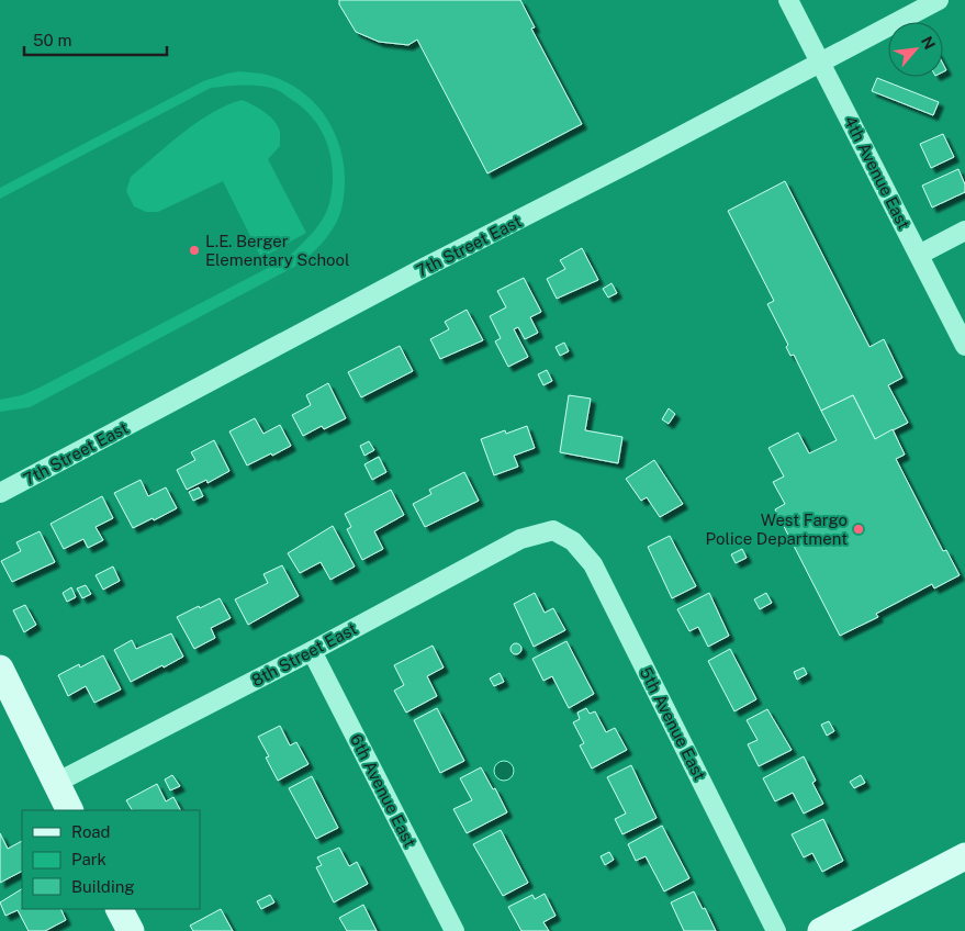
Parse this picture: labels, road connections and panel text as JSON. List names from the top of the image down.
{
  "streets": {
    "street": [
      "4th Avenue East",
      "7th Street East",
      "8th Street East",
      "5th Avenue East",
      "6th Avenue East"
    ]
  },
  "crossings": [
    ["4th Avenue East", "7th Street East"],
    ["8th Street East", "5th Avenue East"],
    ["8th Street East", "6th Avenue East"]
  ],
  "places": ["L.E. Berger Elementary School", "West Fargo Police Department"],
  "legend": ["Road", "Park", "Building"],
  "scale_bar": "50 m",
  "north": "top right"
}
